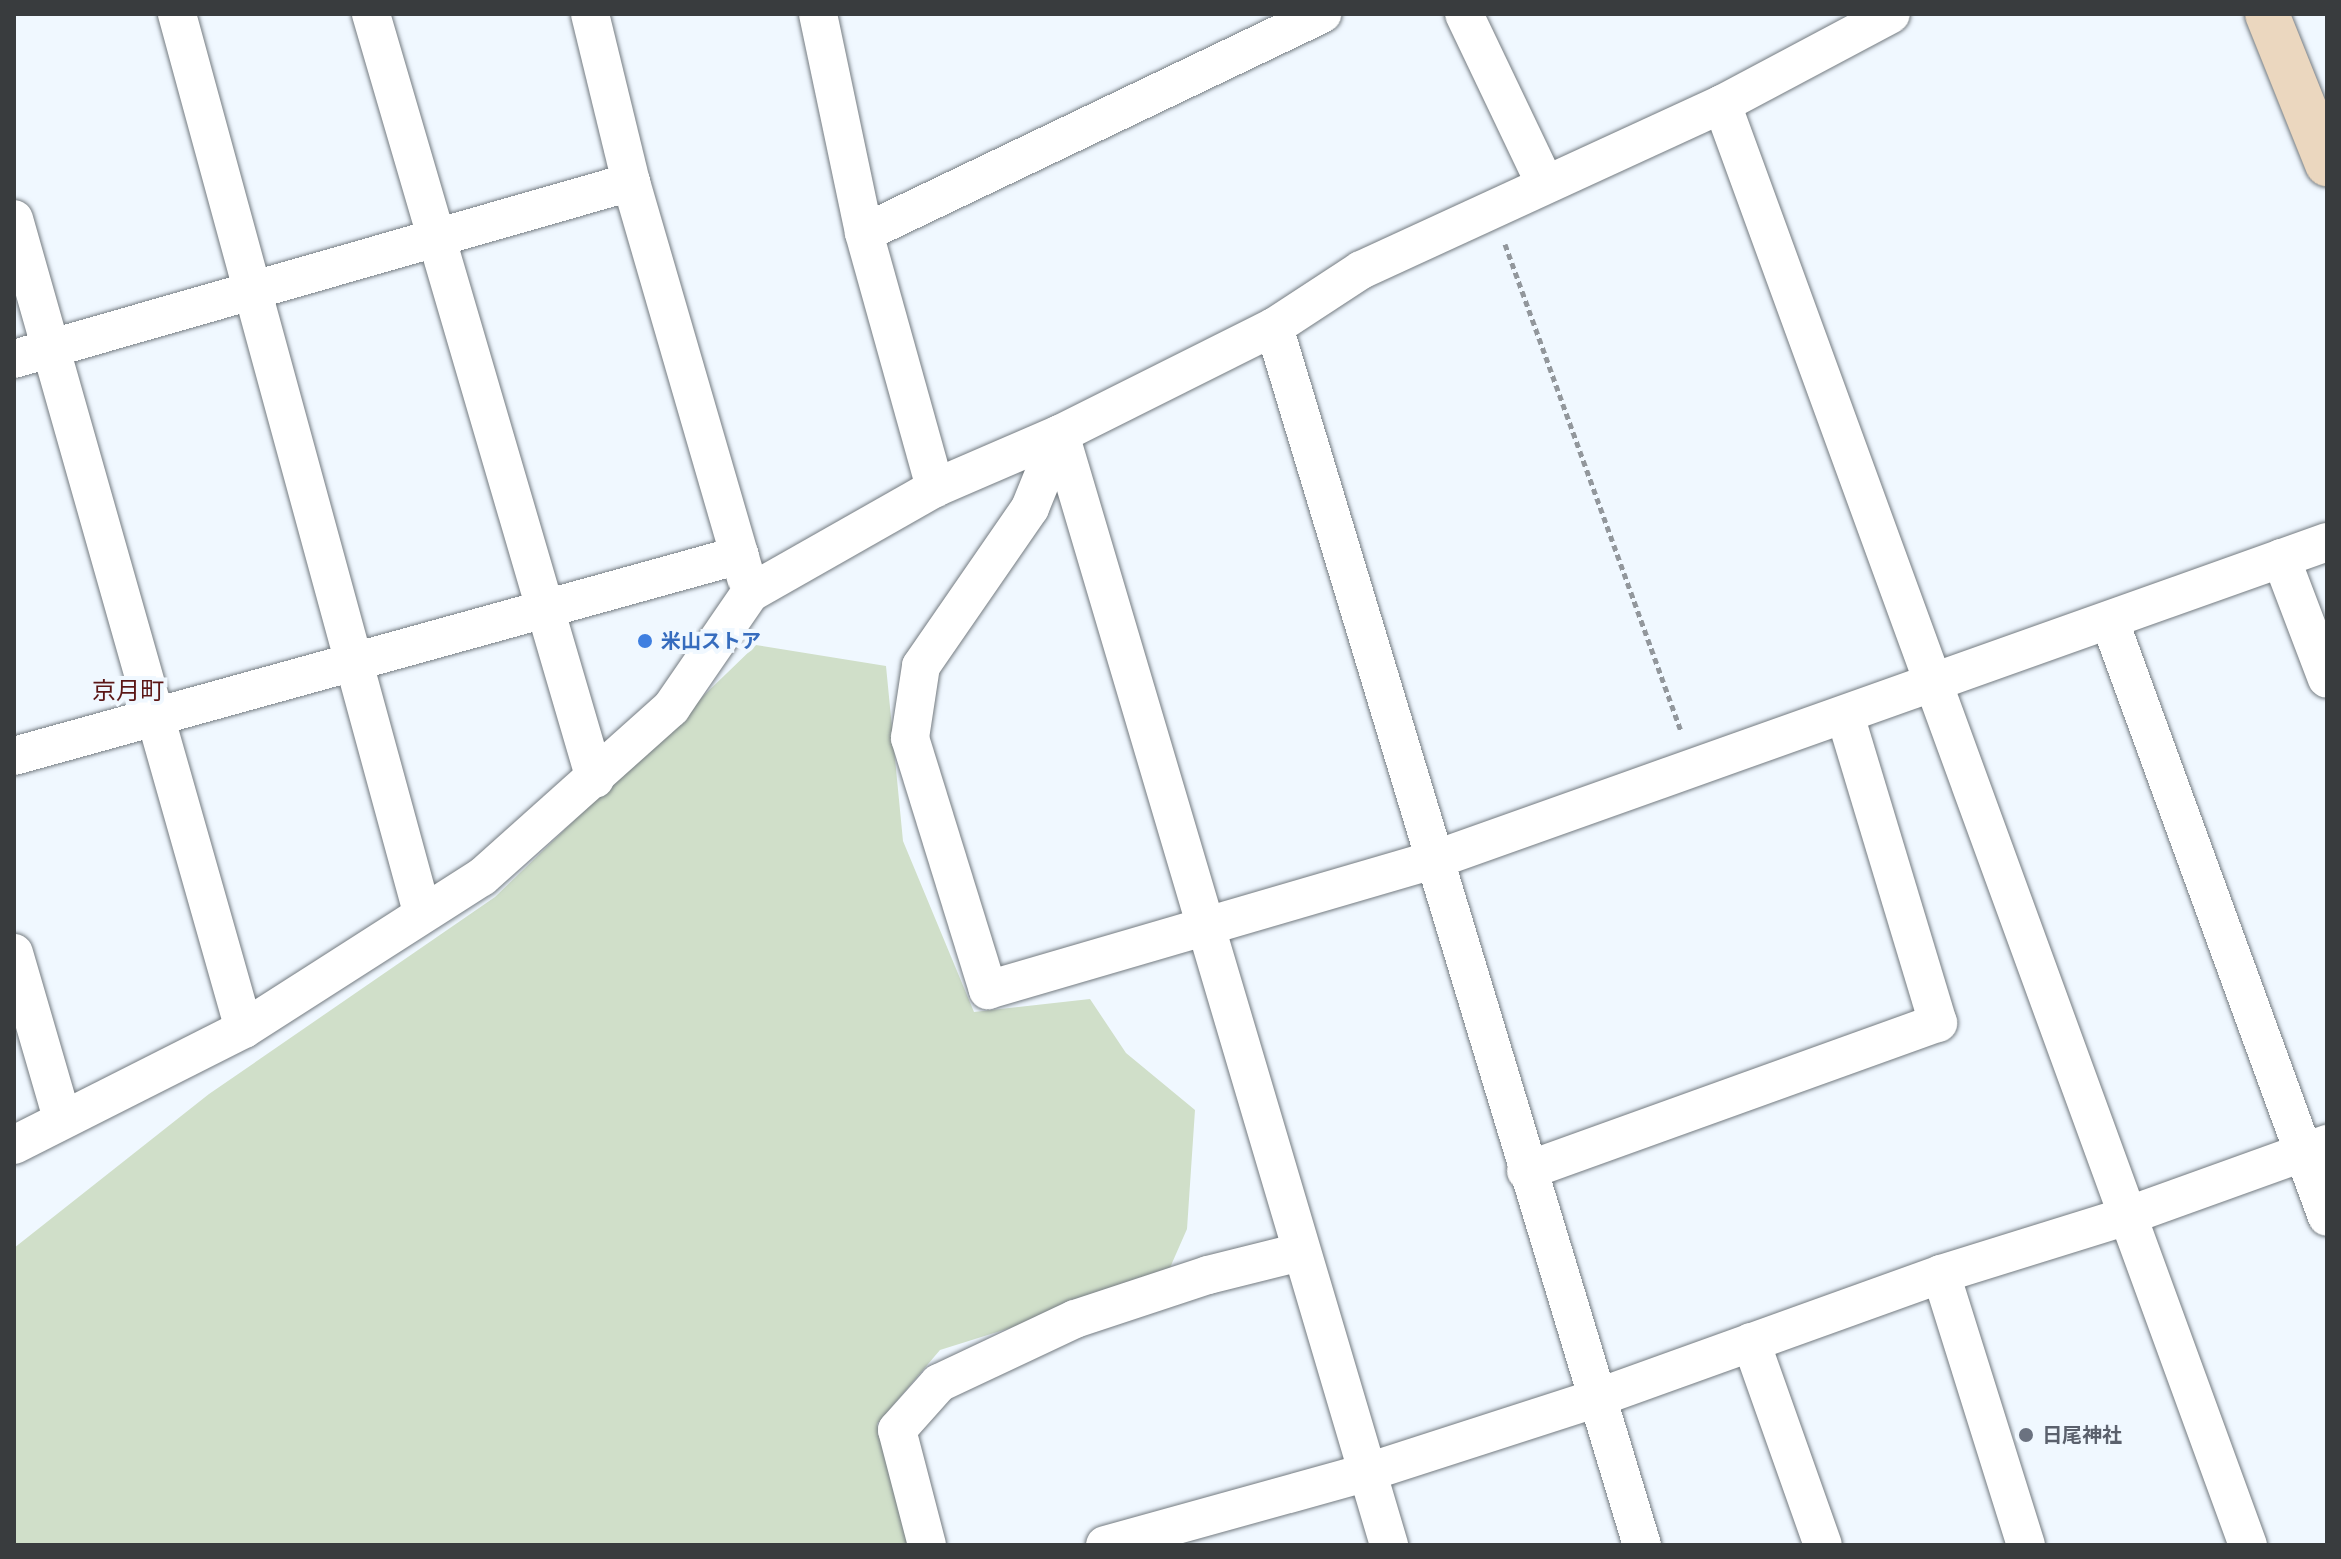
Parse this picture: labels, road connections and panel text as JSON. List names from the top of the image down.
{
  "districts": ["京月町"],
  "places": ["米山ストア", "日尾神社"]
}
